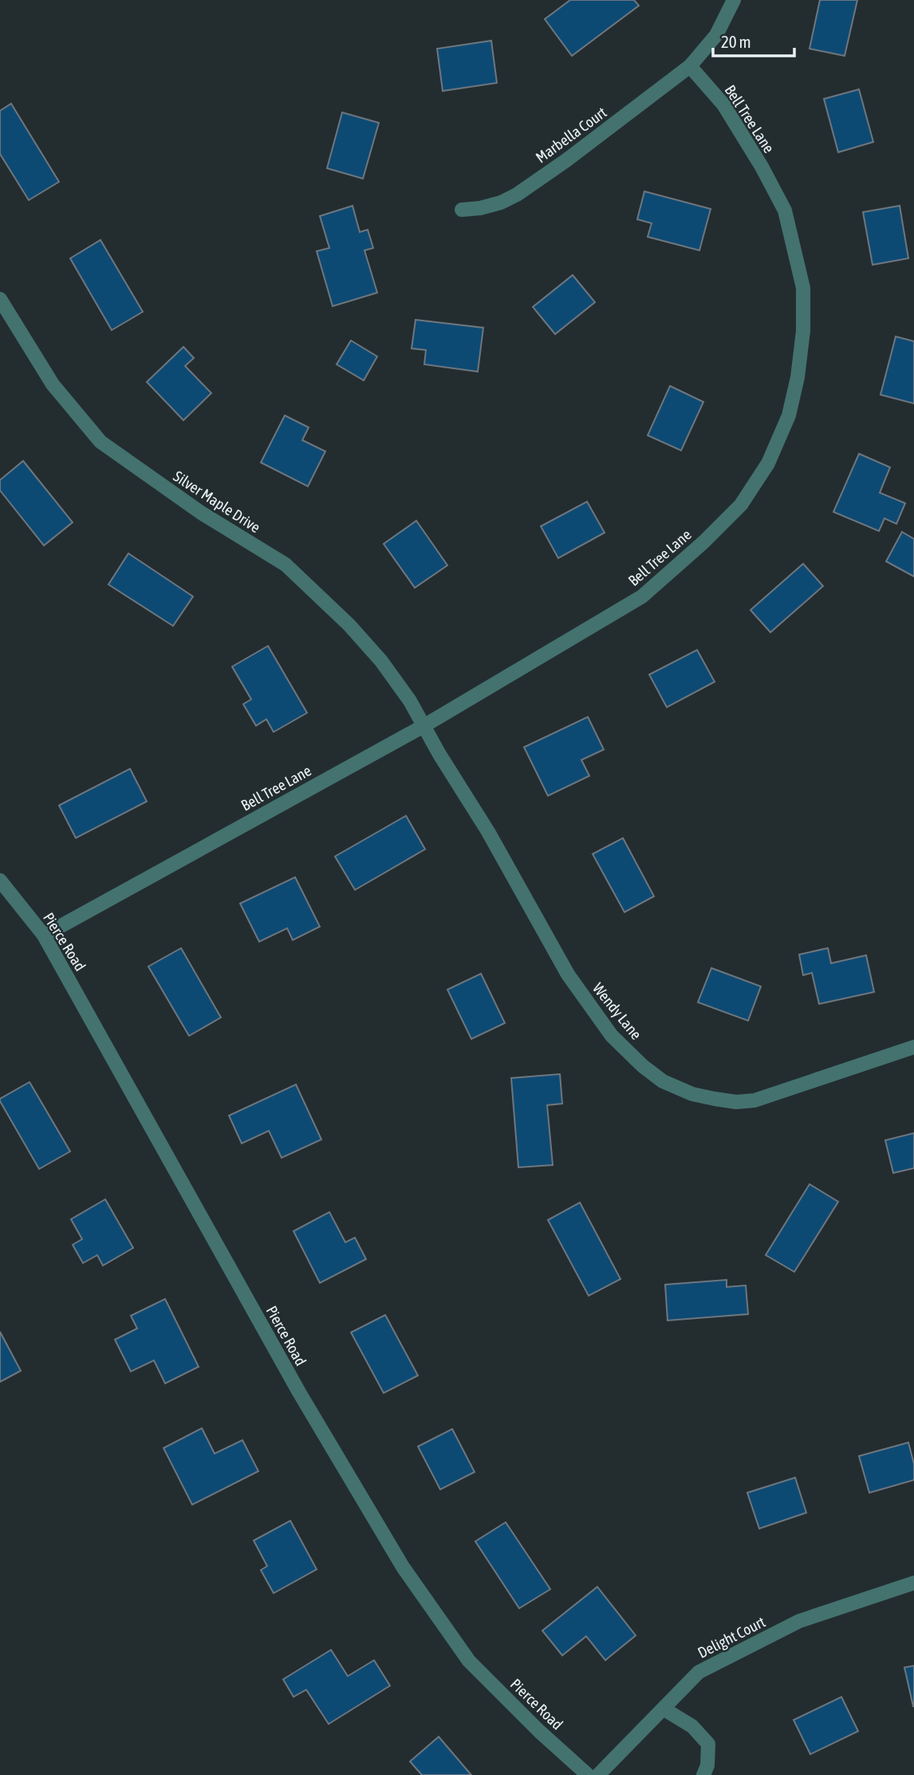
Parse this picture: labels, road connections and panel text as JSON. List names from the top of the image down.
{
  "streets": {
    "street": [
      "Bell Tree Lane",
      "Marbella Court",
      "Silver Maple Drive",
      "Pierce Road",
      "Wendy Lane",
      "Delight Court"
    ]
  },
  "crossings": [
    ["Bell Tree Lane", "Marbella Court"],
    ["Bell Tree Lane", "Silver Maple Drive"],
    ["Bell Tree Lane", "Pierce Road"],
    ["Bell Tree Lane", "Wendy Lane"],
    ["Silver Maple Drive", "Wendy Lane"]
  ],
  "scale_bar": "20 m"
}
